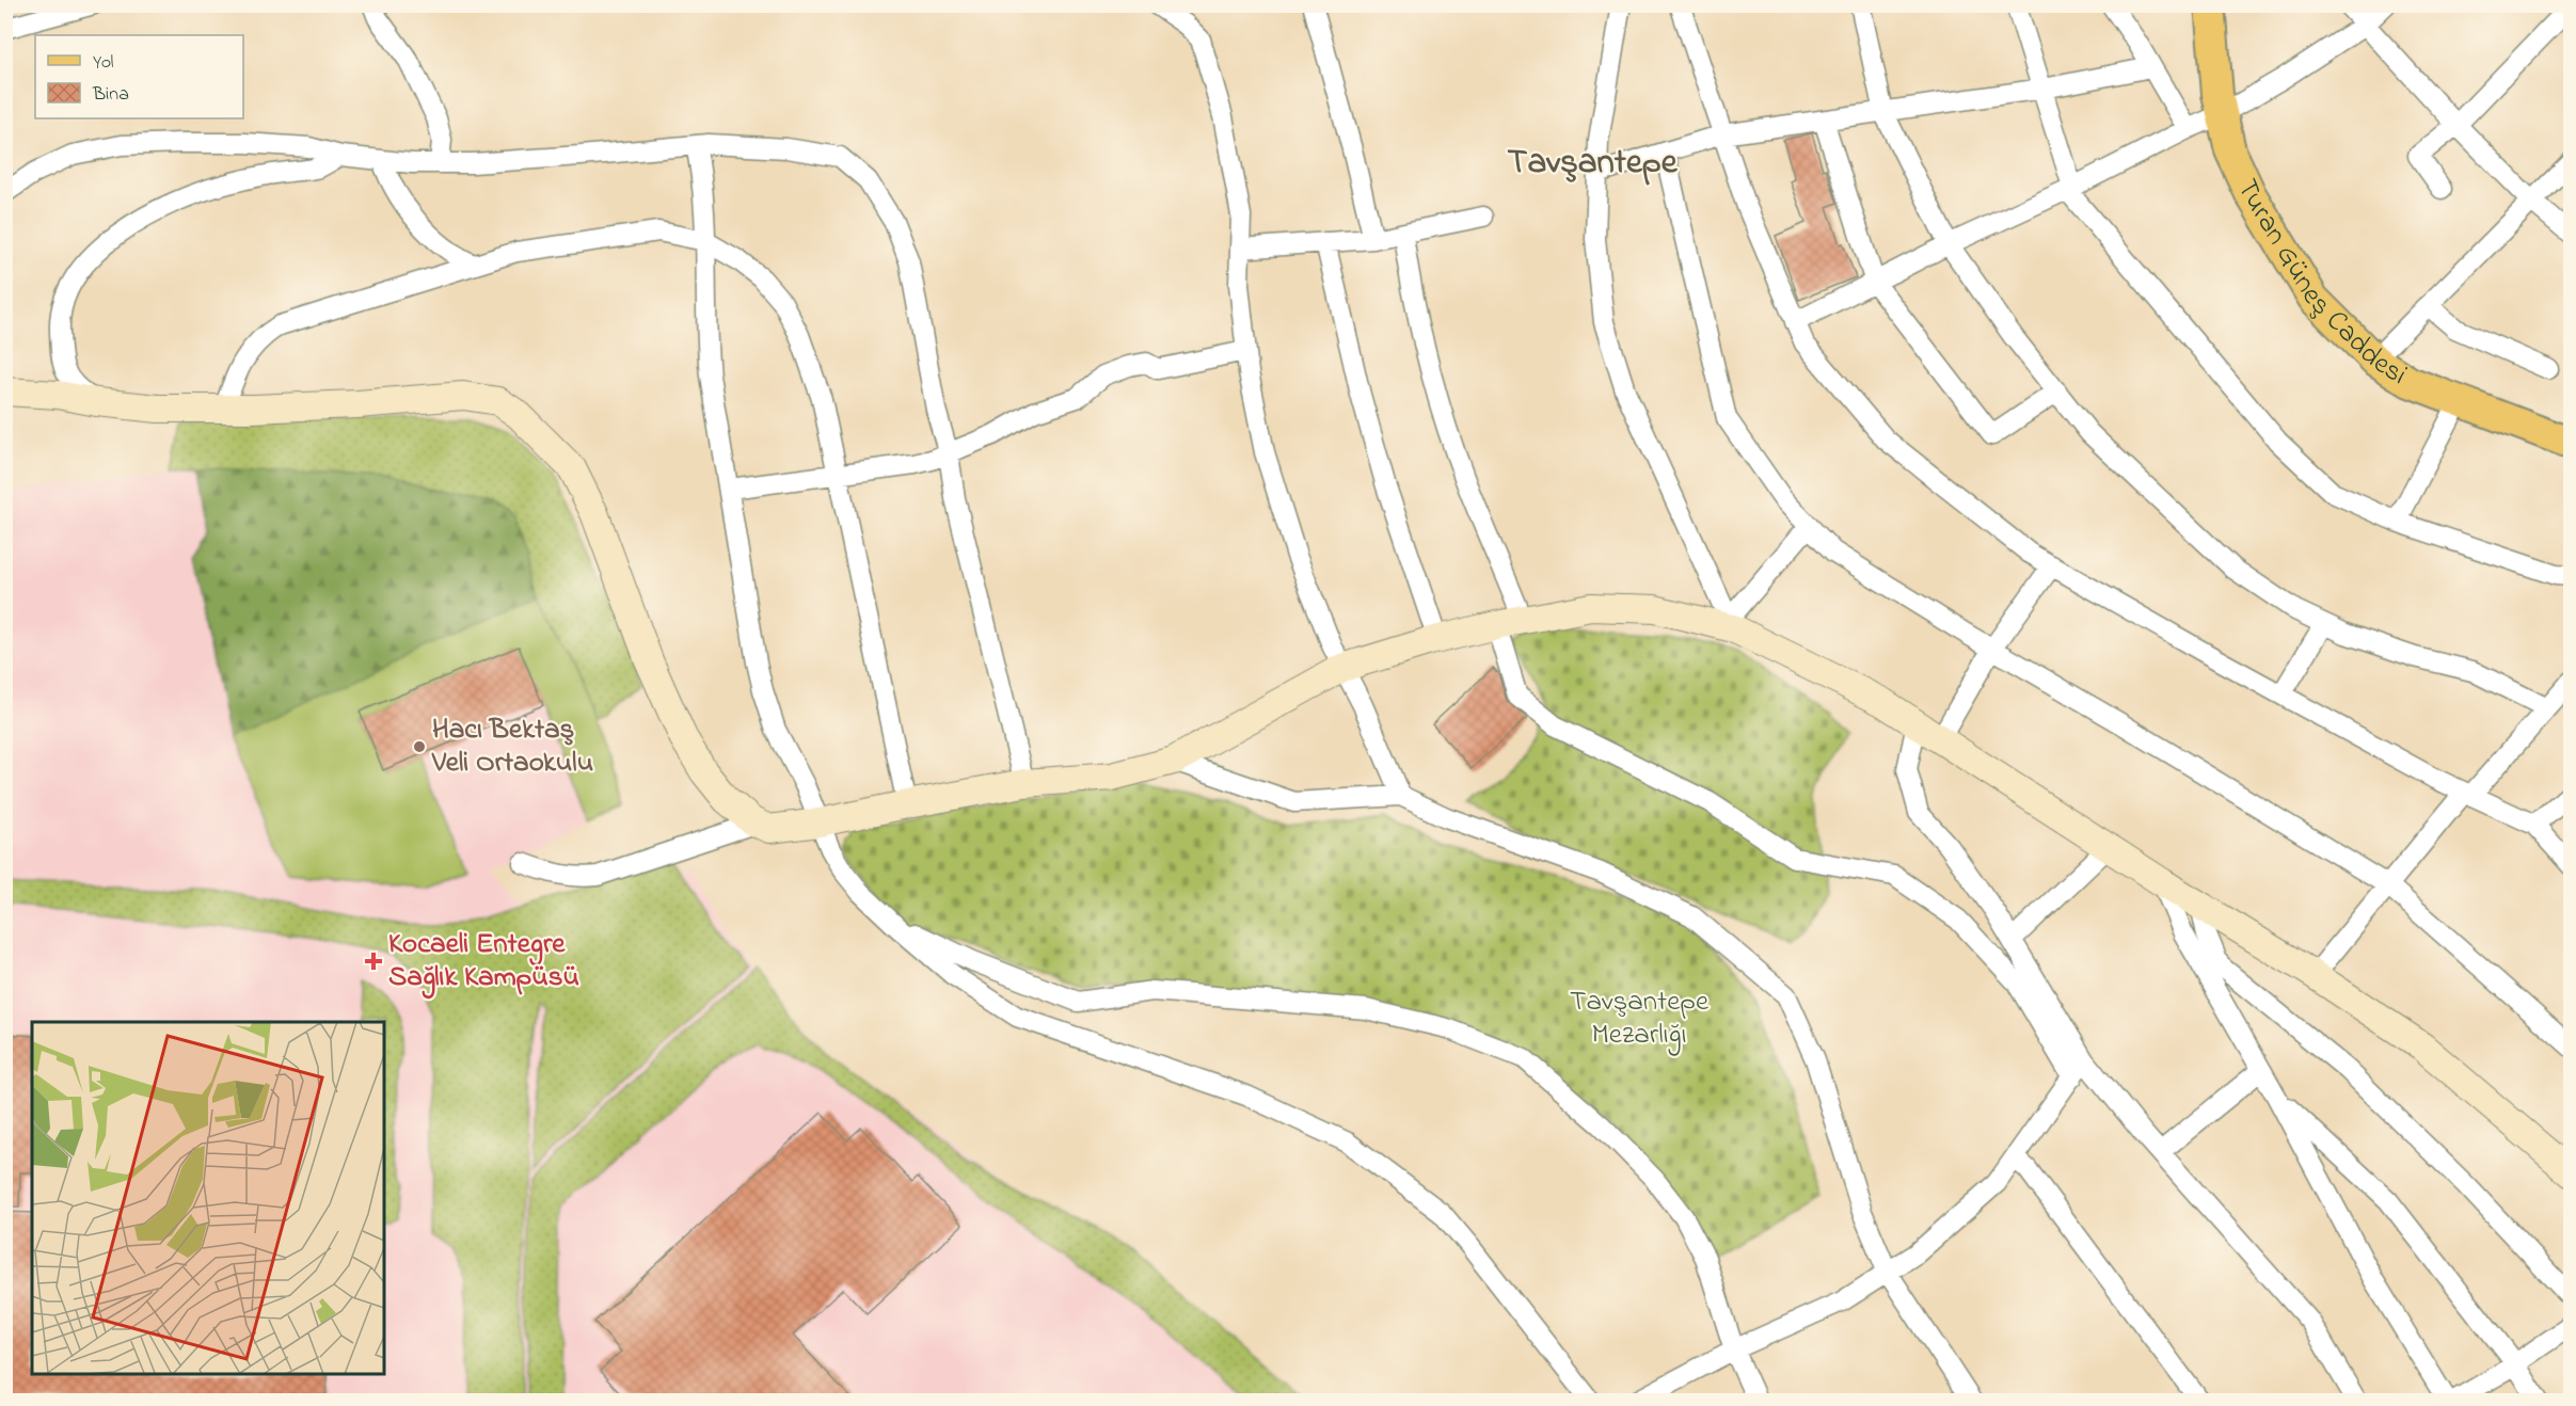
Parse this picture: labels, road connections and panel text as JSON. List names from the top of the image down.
{
  "streets": {
    "main road": ["Turan Güneş Caddesi"]
  },
  "districts": ["Tavşantepe"],
  "parks": ["Tavşantepe Mezarlığı"],
  "places": {
    "other": ["Hacı Bektaş Veli Ortaokulu"],
    "health": ["Kocaeli Entegre Sağlık Kampüsü"]
  },
  "legend": ["Yol", "Bina"]
}
